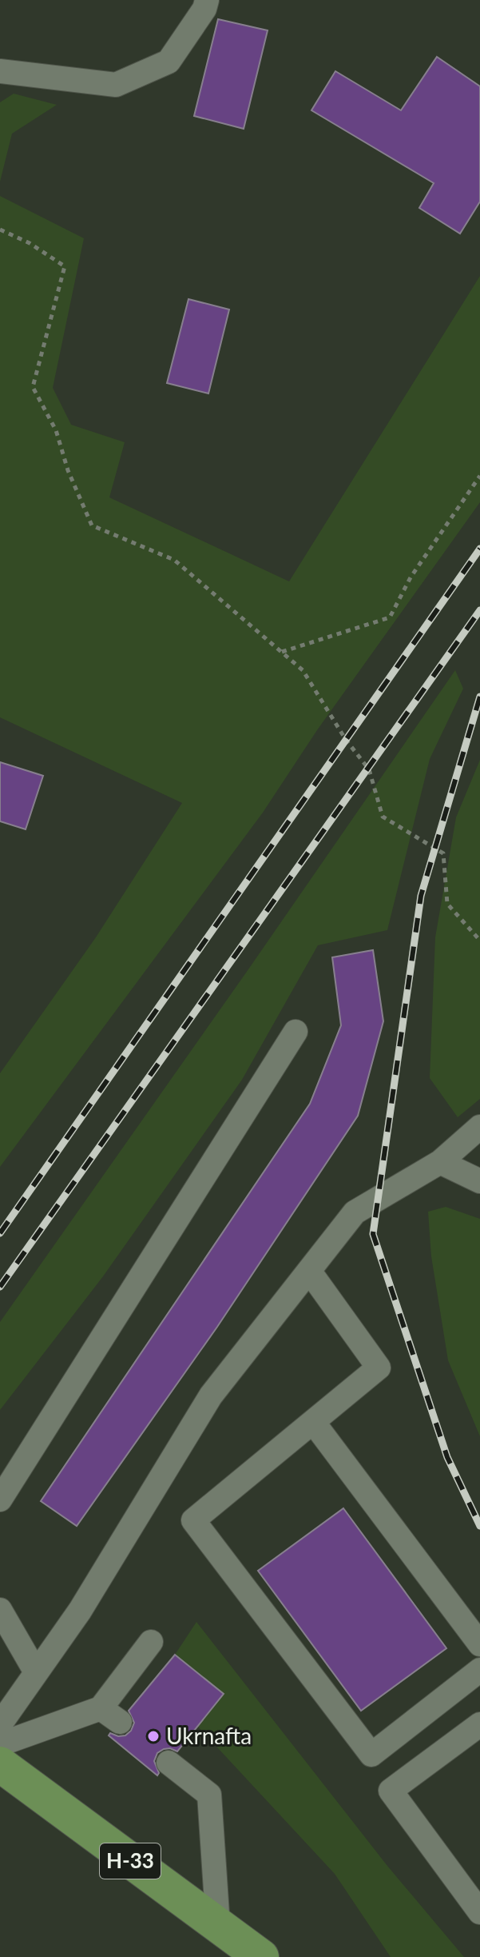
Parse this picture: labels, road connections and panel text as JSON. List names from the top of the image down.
{
  "streets": {
    "main road": ["Н-33"]
  },
  "places": ["Ukrnafta"]
}
